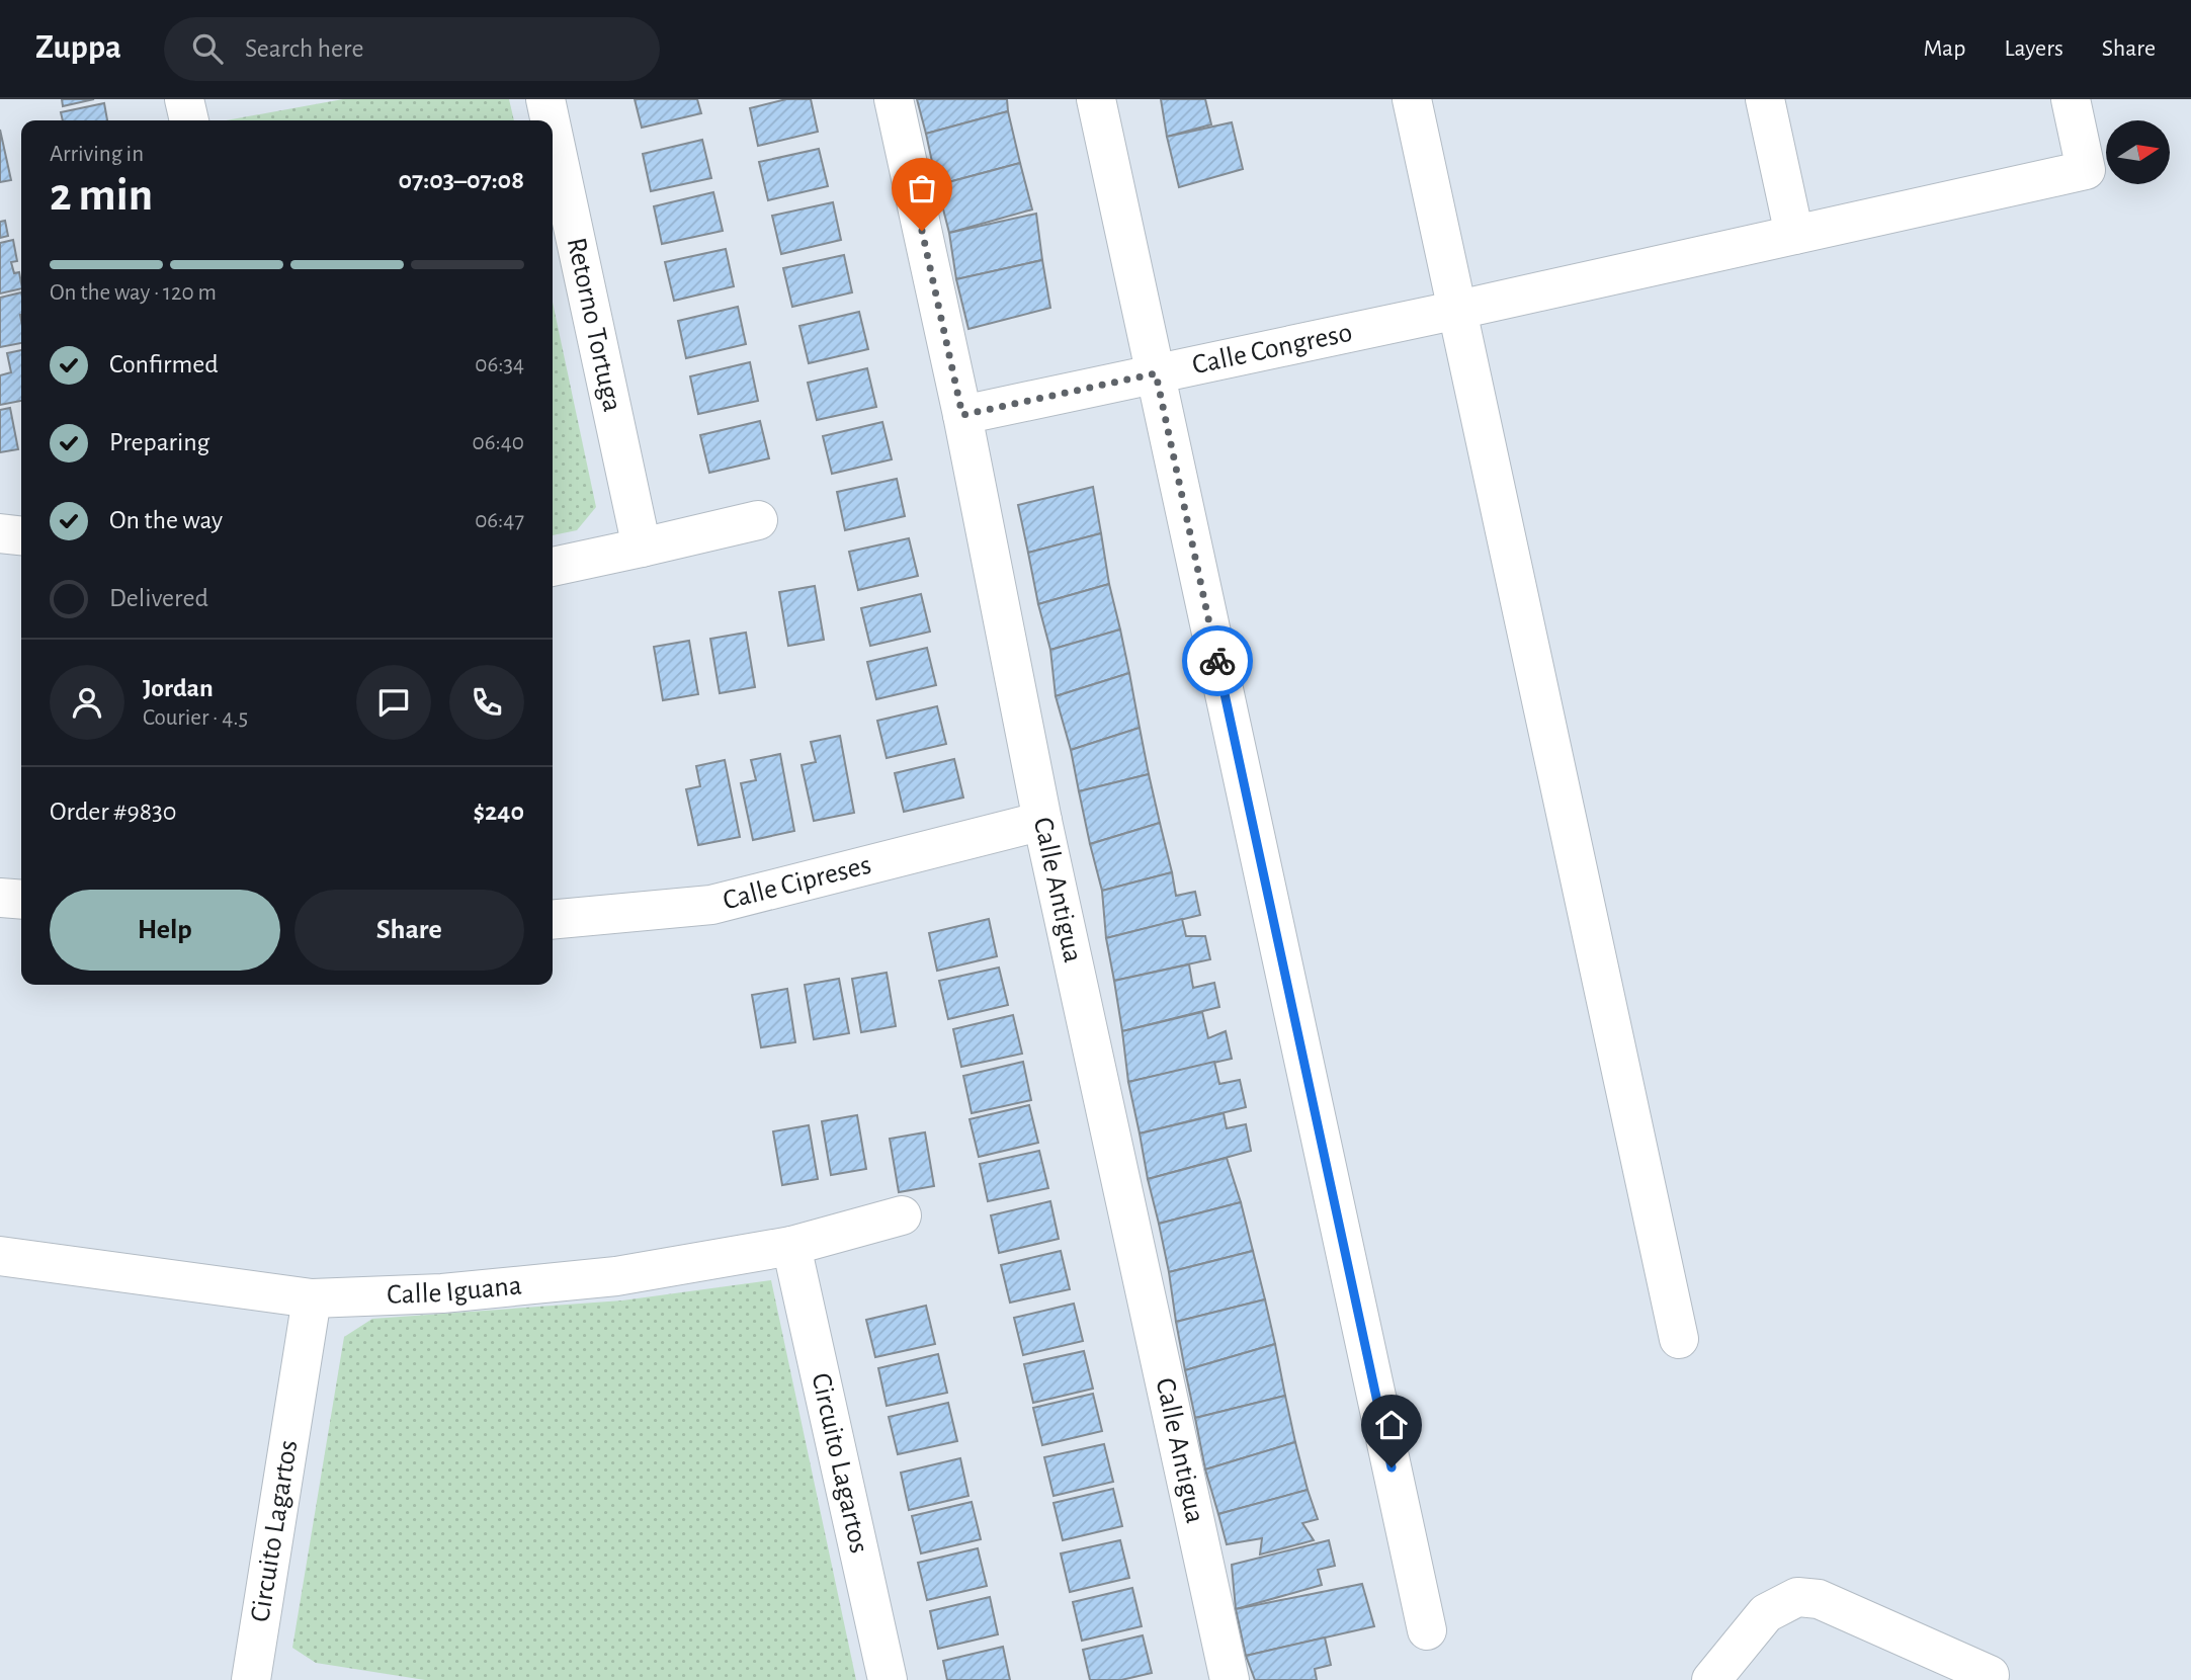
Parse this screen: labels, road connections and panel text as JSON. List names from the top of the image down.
{
  "streets": {
    "street": [
      "Retorno Tortuga",
      "Calle Congreso",
      "Calle Cipreses",
      "Calle Antigua",
      "Calle Iguana",
      "Circuito Lagartos"
    ]
  },
  "crossings": [
    ["Calle Congreso", "Calle Antigua"],
    ["Calle Cipreses", "Calle Antigua"],
    ["Calle Iguana", "Circuito Lagartos"]
  ],
  "north": "right",
  "page": {
    "header": "Zuppa",
    "search": "Search here",
    "nav": ["Map", "Layers", "Share"],
    "heading": ["2 min", "Arriving in", "07:03–07:08"],
    "panel": [
      "Jordan",
      "Courier · 4.5",
      "Order #9830",
      "$240"
    ],
    "bar": "On the way · 120 m",
    "list": [
      ["Confirmed", "06:34"],
      ["Preparing", "06:40"],
      ["On the way", "06:47"],
      "Delivered"
    ],
    "buttons": ["Help", "Share"]
  }
}
